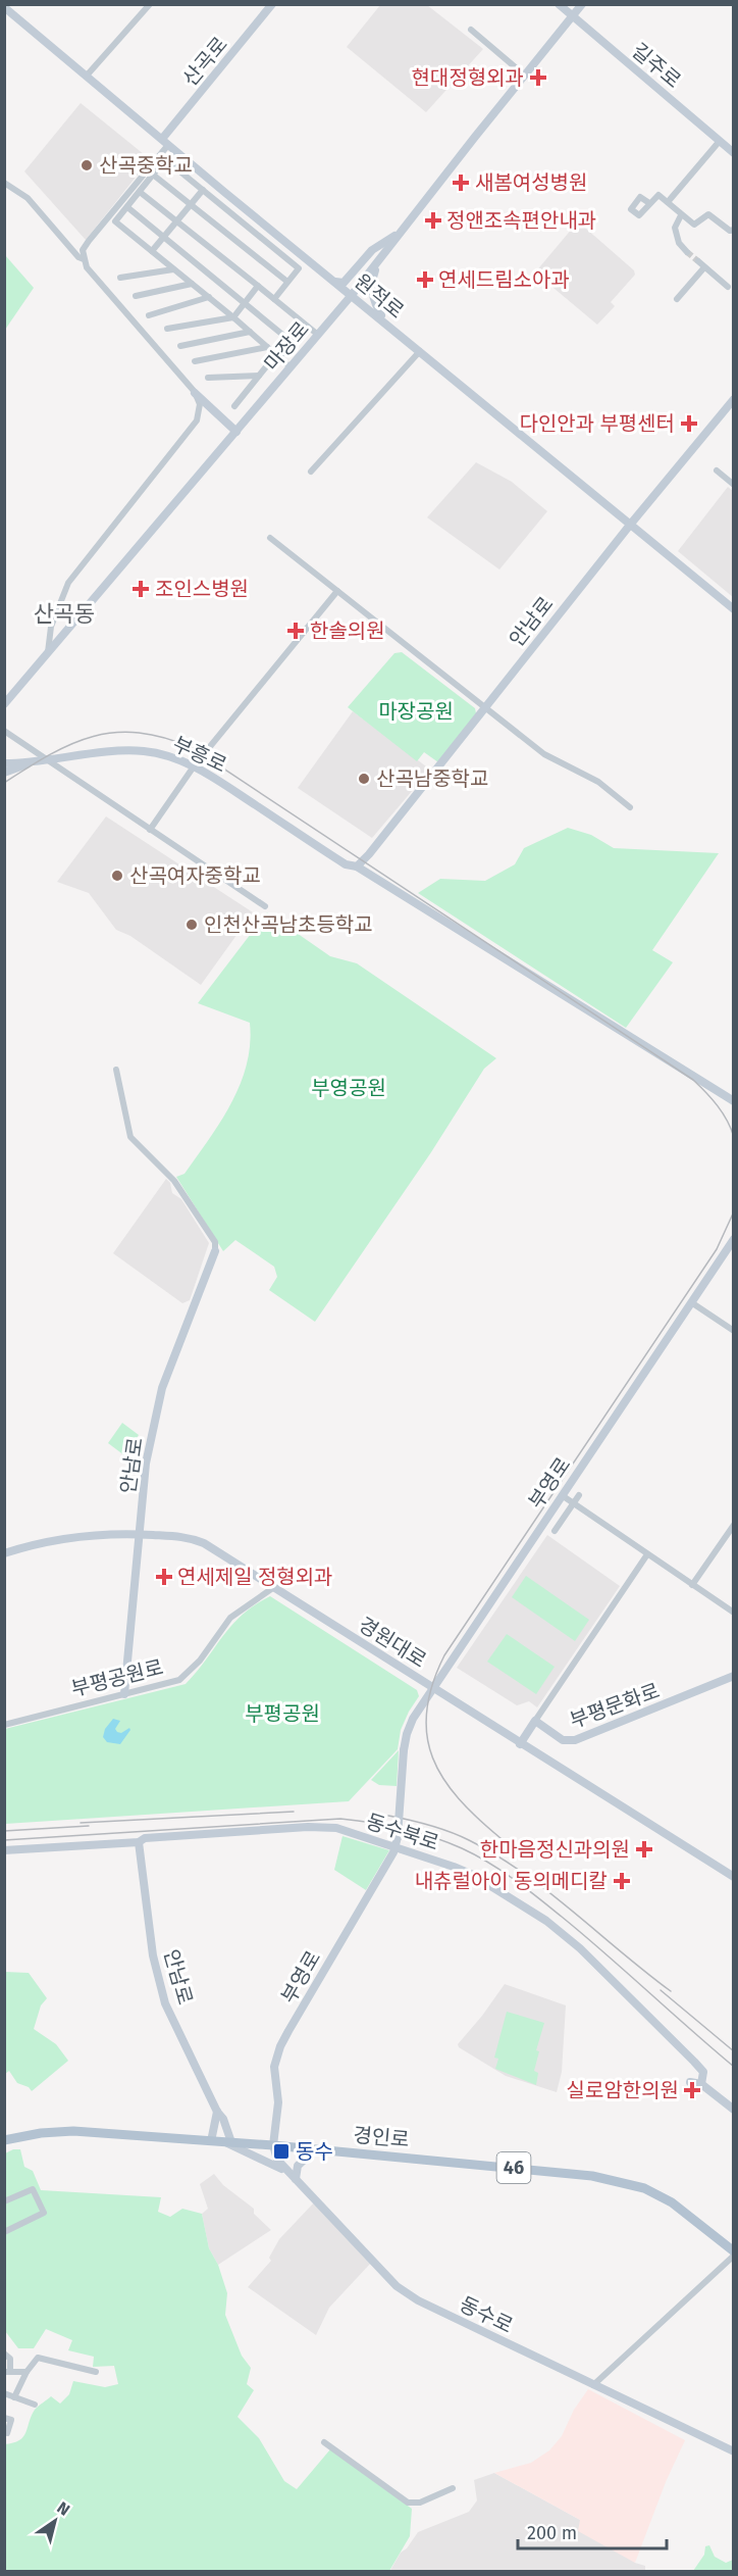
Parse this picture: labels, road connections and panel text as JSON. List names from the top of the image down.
{
  "streets": {
    "main road": [
      "산곡로",
      "길주로",
      "원적로",
      "마장로",
      "안남로",
      "부흥로",
      "부영로",
      "경원대로",
      "부평문화로",
      "동수북로",
      "경인로",
      "46",
      "동수로"
    ],
    "street": ["부평공원로"]
  },
  "crossings": [
    ["산곡로", "원적로"],
    ["길주로", "마장로"],
    ["원적로", "마장로"],
    ["원적로", "안남로"],
    ["안남로", "부흥로"],
    ["안남로", "경원대로"],
    ["안남로", "부평공원로"],
    ["안남로", "동수북로"],
    ["안남로", "경인로"],
    ["부영로", "경원대로"],
    ["부영로", "동수북로"],
    ["부영로", "경인로"],
    ["부영로", "동수로"],
    ["경원대로", "부평공원로"],
    ["경인로", "동수로"]
  ],
  "districts": ["산곡동"],
  "parks": ["마장공원", "부영공원", "부평공원"],
  "places": {
    "health": [
      "현대정형외과",
      "새봄여성병원",
      "정앤조속편안내과",
      "연세드림소아과",
      "다인안과 부평센터",
      "조인스병원",
      "한솔의원",
      "연세제일 정형외과",
      "한마음정신과의원",
      "내츄럴아이 동의메디칼",
      "실로암한의원"
    ],
    "other": [
      "산곡중학교",
      "산곡남중학교",
      "산곡여자중학교",
      "인천산곡남초등학교"
    ],
    "transit": ["동수"]
  },
  "scale_bar": "200 m",
  "north": "top right"
}
